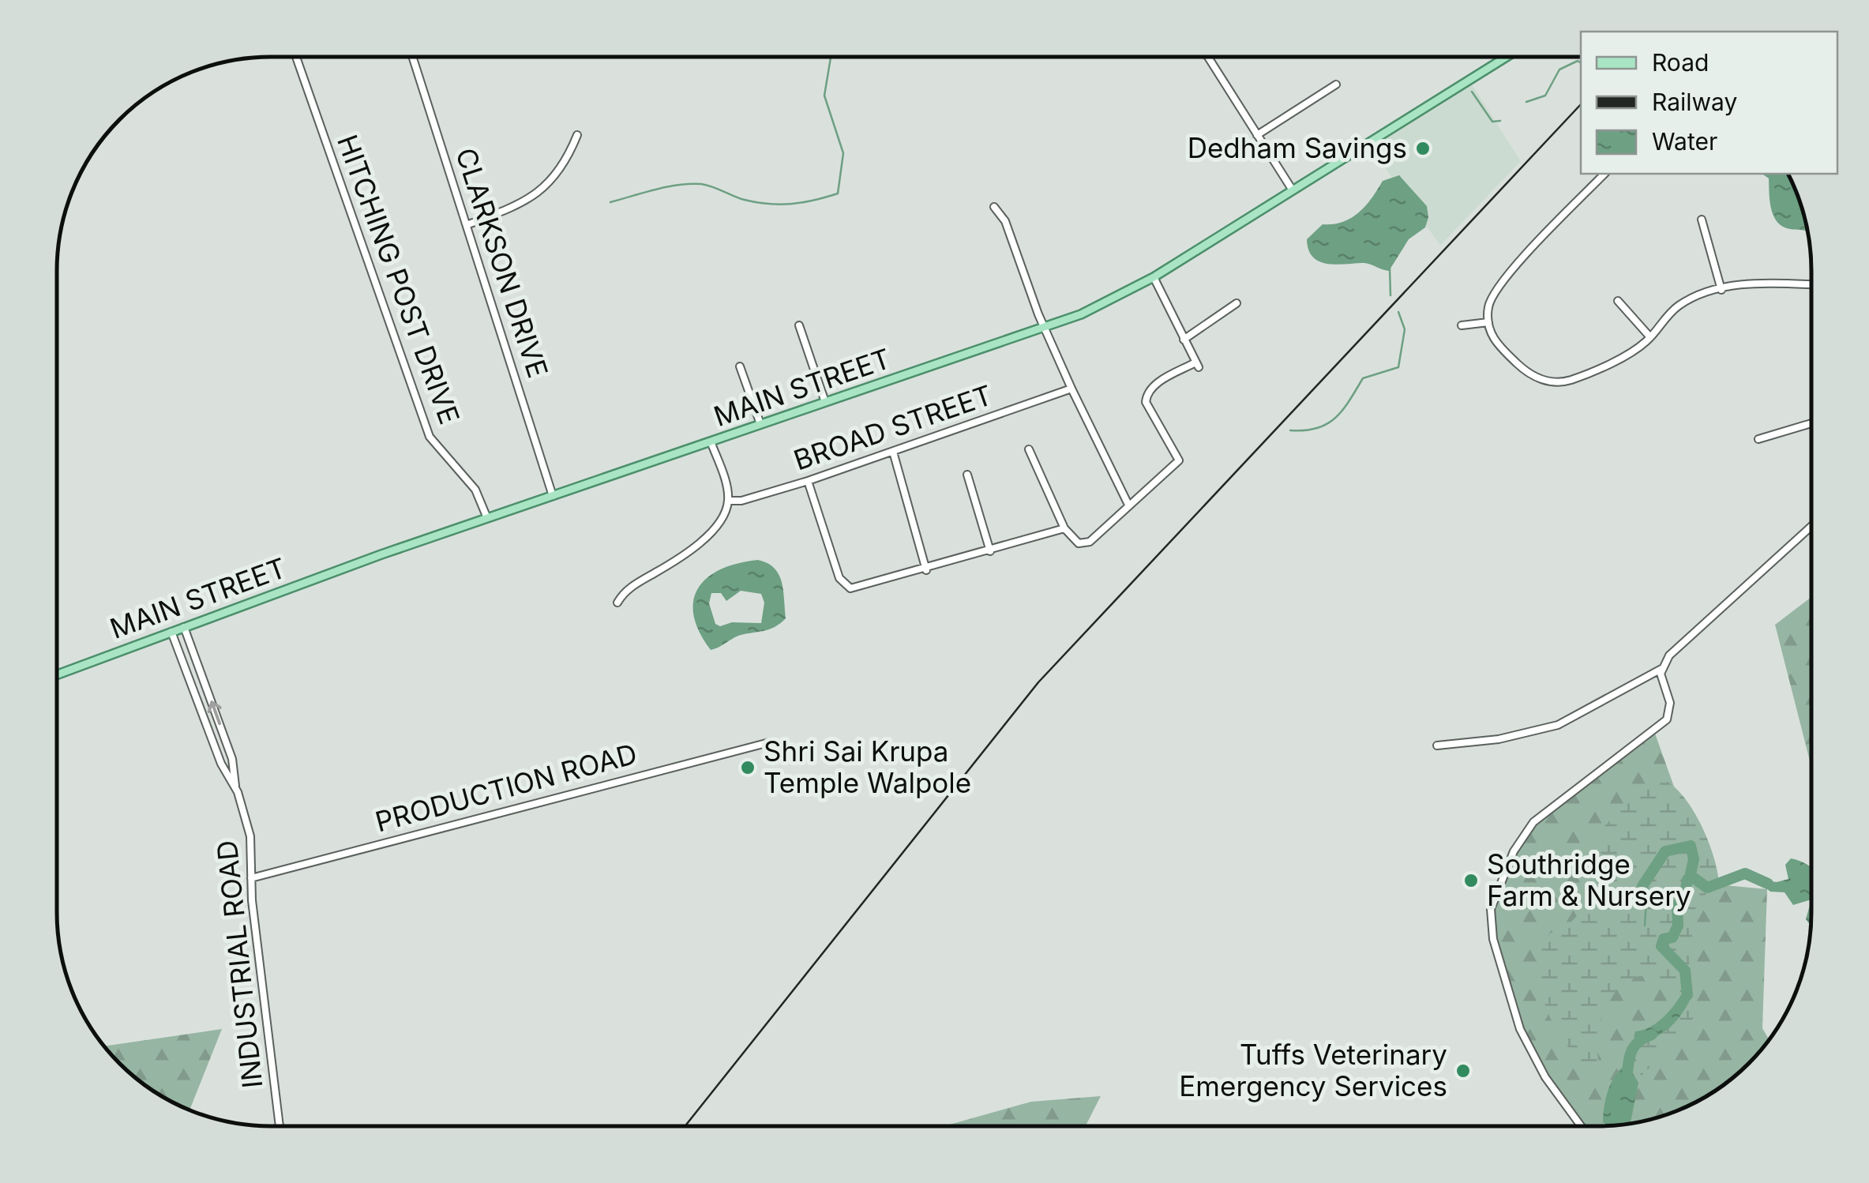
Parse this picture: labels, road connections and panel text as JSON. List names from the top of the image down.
{
  "streets": {
    "main road": ["MAIN STREET"],
    "street": [
      "CLARKSON DRIVE",
      "HITCHING POST DRIVE",
      "BROAD STREET",
      "PRODUCTION ROAD",
      "INDUSTRIAL ROAD"
    ]
  },
  "crossings": [
    ["CLARKSON DRIVE", "MAIN STREET"],
    ["HITCHING POST DRIVE", "MAIN STREET"],
    ["MAIN STREET", "INDUSTRIAL ROAD"],
    ["PRODUCTION ROAD", "INDUSTRIAL ROAD"]
  ],
  "places": [
    "Dedham Savings",
    "Shri Sai Krupa Temple Walpole",
    "Southridge Farm & Nursery",
    "Tuffs Veterinary Emergency Services"
  ],
  "legend": ["Road", "Railway", "Water"]
}
